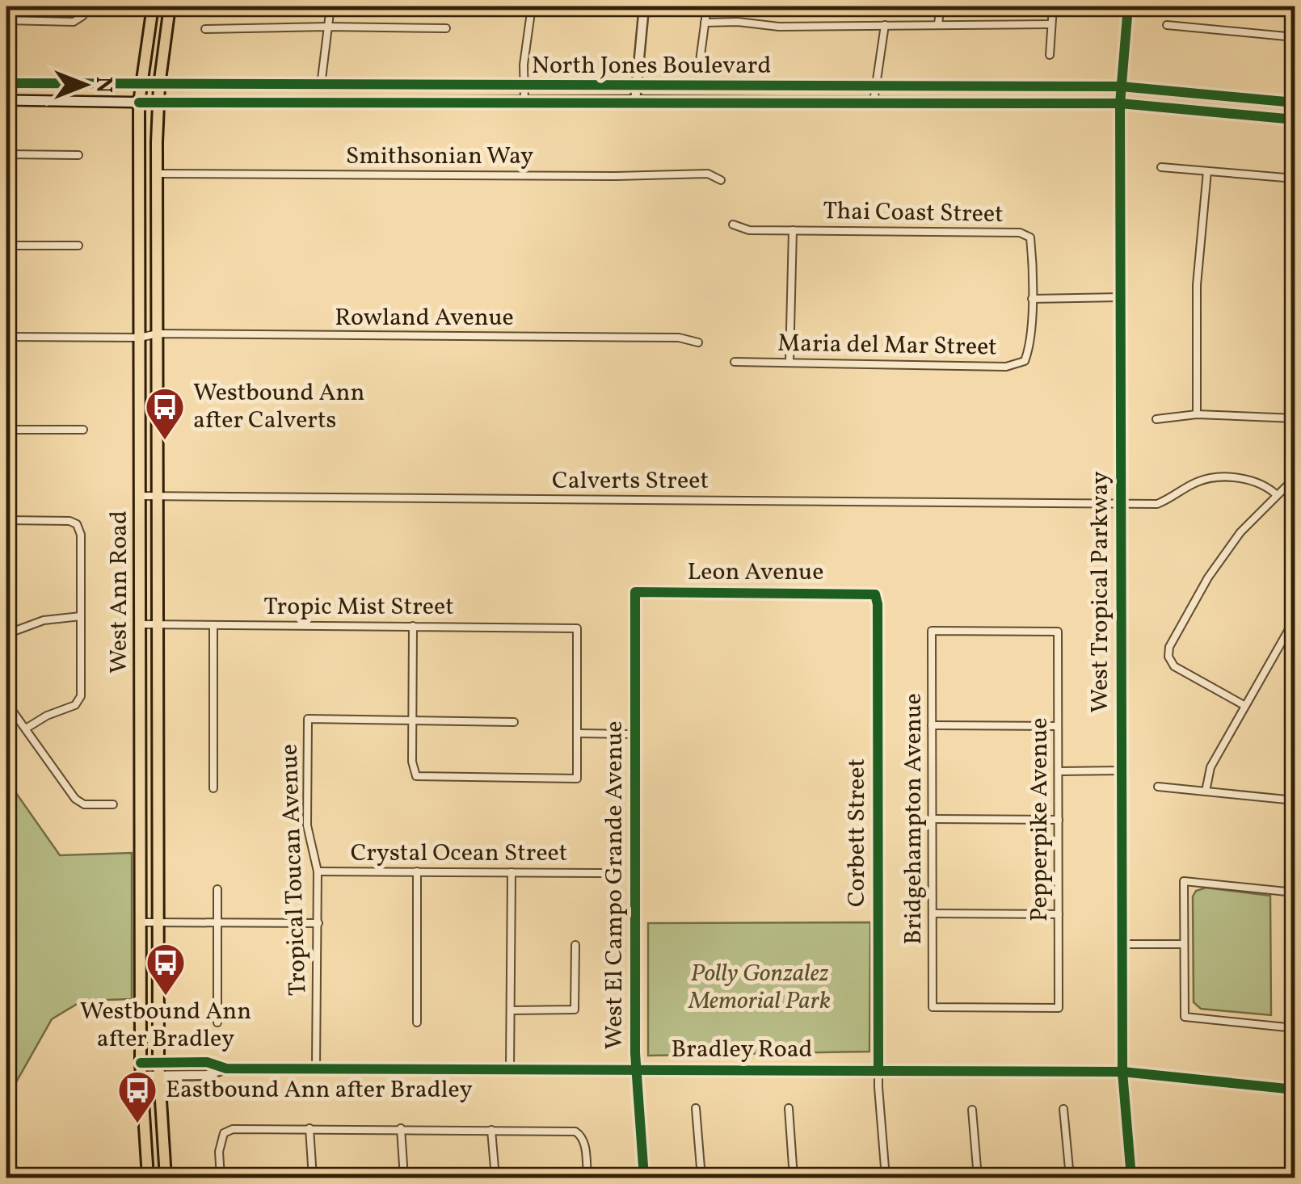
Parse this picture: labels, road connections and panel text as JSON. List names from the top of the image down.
{
  "streets": {
    "main road": ["North Jones Boulevard", "West Ann Road", "West Tropical Parkway"],
    "street": [
      "Smithsonian Way",
      "Thai Coast Street",
      "Rowland Avenue",
      "Maria del Mar Street",
      "Calverts Street",
      "Leon Avenue",
      "Tropic Mist Street",
      "Bridgehampton Avenue",
      "Pepperpike Avenue",
      "Corbett Street",
      "Crystal Ocean Street",
      "Tropical Toucan Avenue",
      "West El Campo Grande Avenue",
      "Bradley Road"
    ]
  },
  "crossings": [
    ["North Jones Boulevard", "West Ann Road"],
    ["North Jones Boulevard", "West Tropical Parkway"],
    ["Smithsonian Way", "West Ann Road"],
    ["Thai Coast Street", "Maria del Mar Street"],
    ["Rowland Avenue", "West Ann Road"],
    ["Calverts Street", "West Ann Road"],
    ["Calverts Street", "West Tropical Parkway"],
    ["Leon Avenue", "Corbett Street"],
    ["Leon Avenue", "West El Campo Grande Avenue"],
    ["West Ann Road", "Tropic Mist Street"],
    ["West Ann Road", "Bradley Road"],
    ["West Tropical Parkway", "Bradley Road"],
    ["Bridgehampton Avenue", "Pepperpike Avenue"],
    ["Corbett Street", "Bradley Road"],
    ["Crystal Ocean Street", "Tropical Toucan Avenue"],
    ["Tropical Toucan Avenue", "Bradley Road"],
    ["West El Campo Grande Avenue", "Bradley Road"]
  ],
  "parks": ["Polly Gonzalez Memorial Park"],
  "places": {
    "bus stop": ["Westbound Ann after Calverts", "Westbound Ann after Bradley", "Eastbound Ann after Bradley"]
  },
  "north": "right"
}
